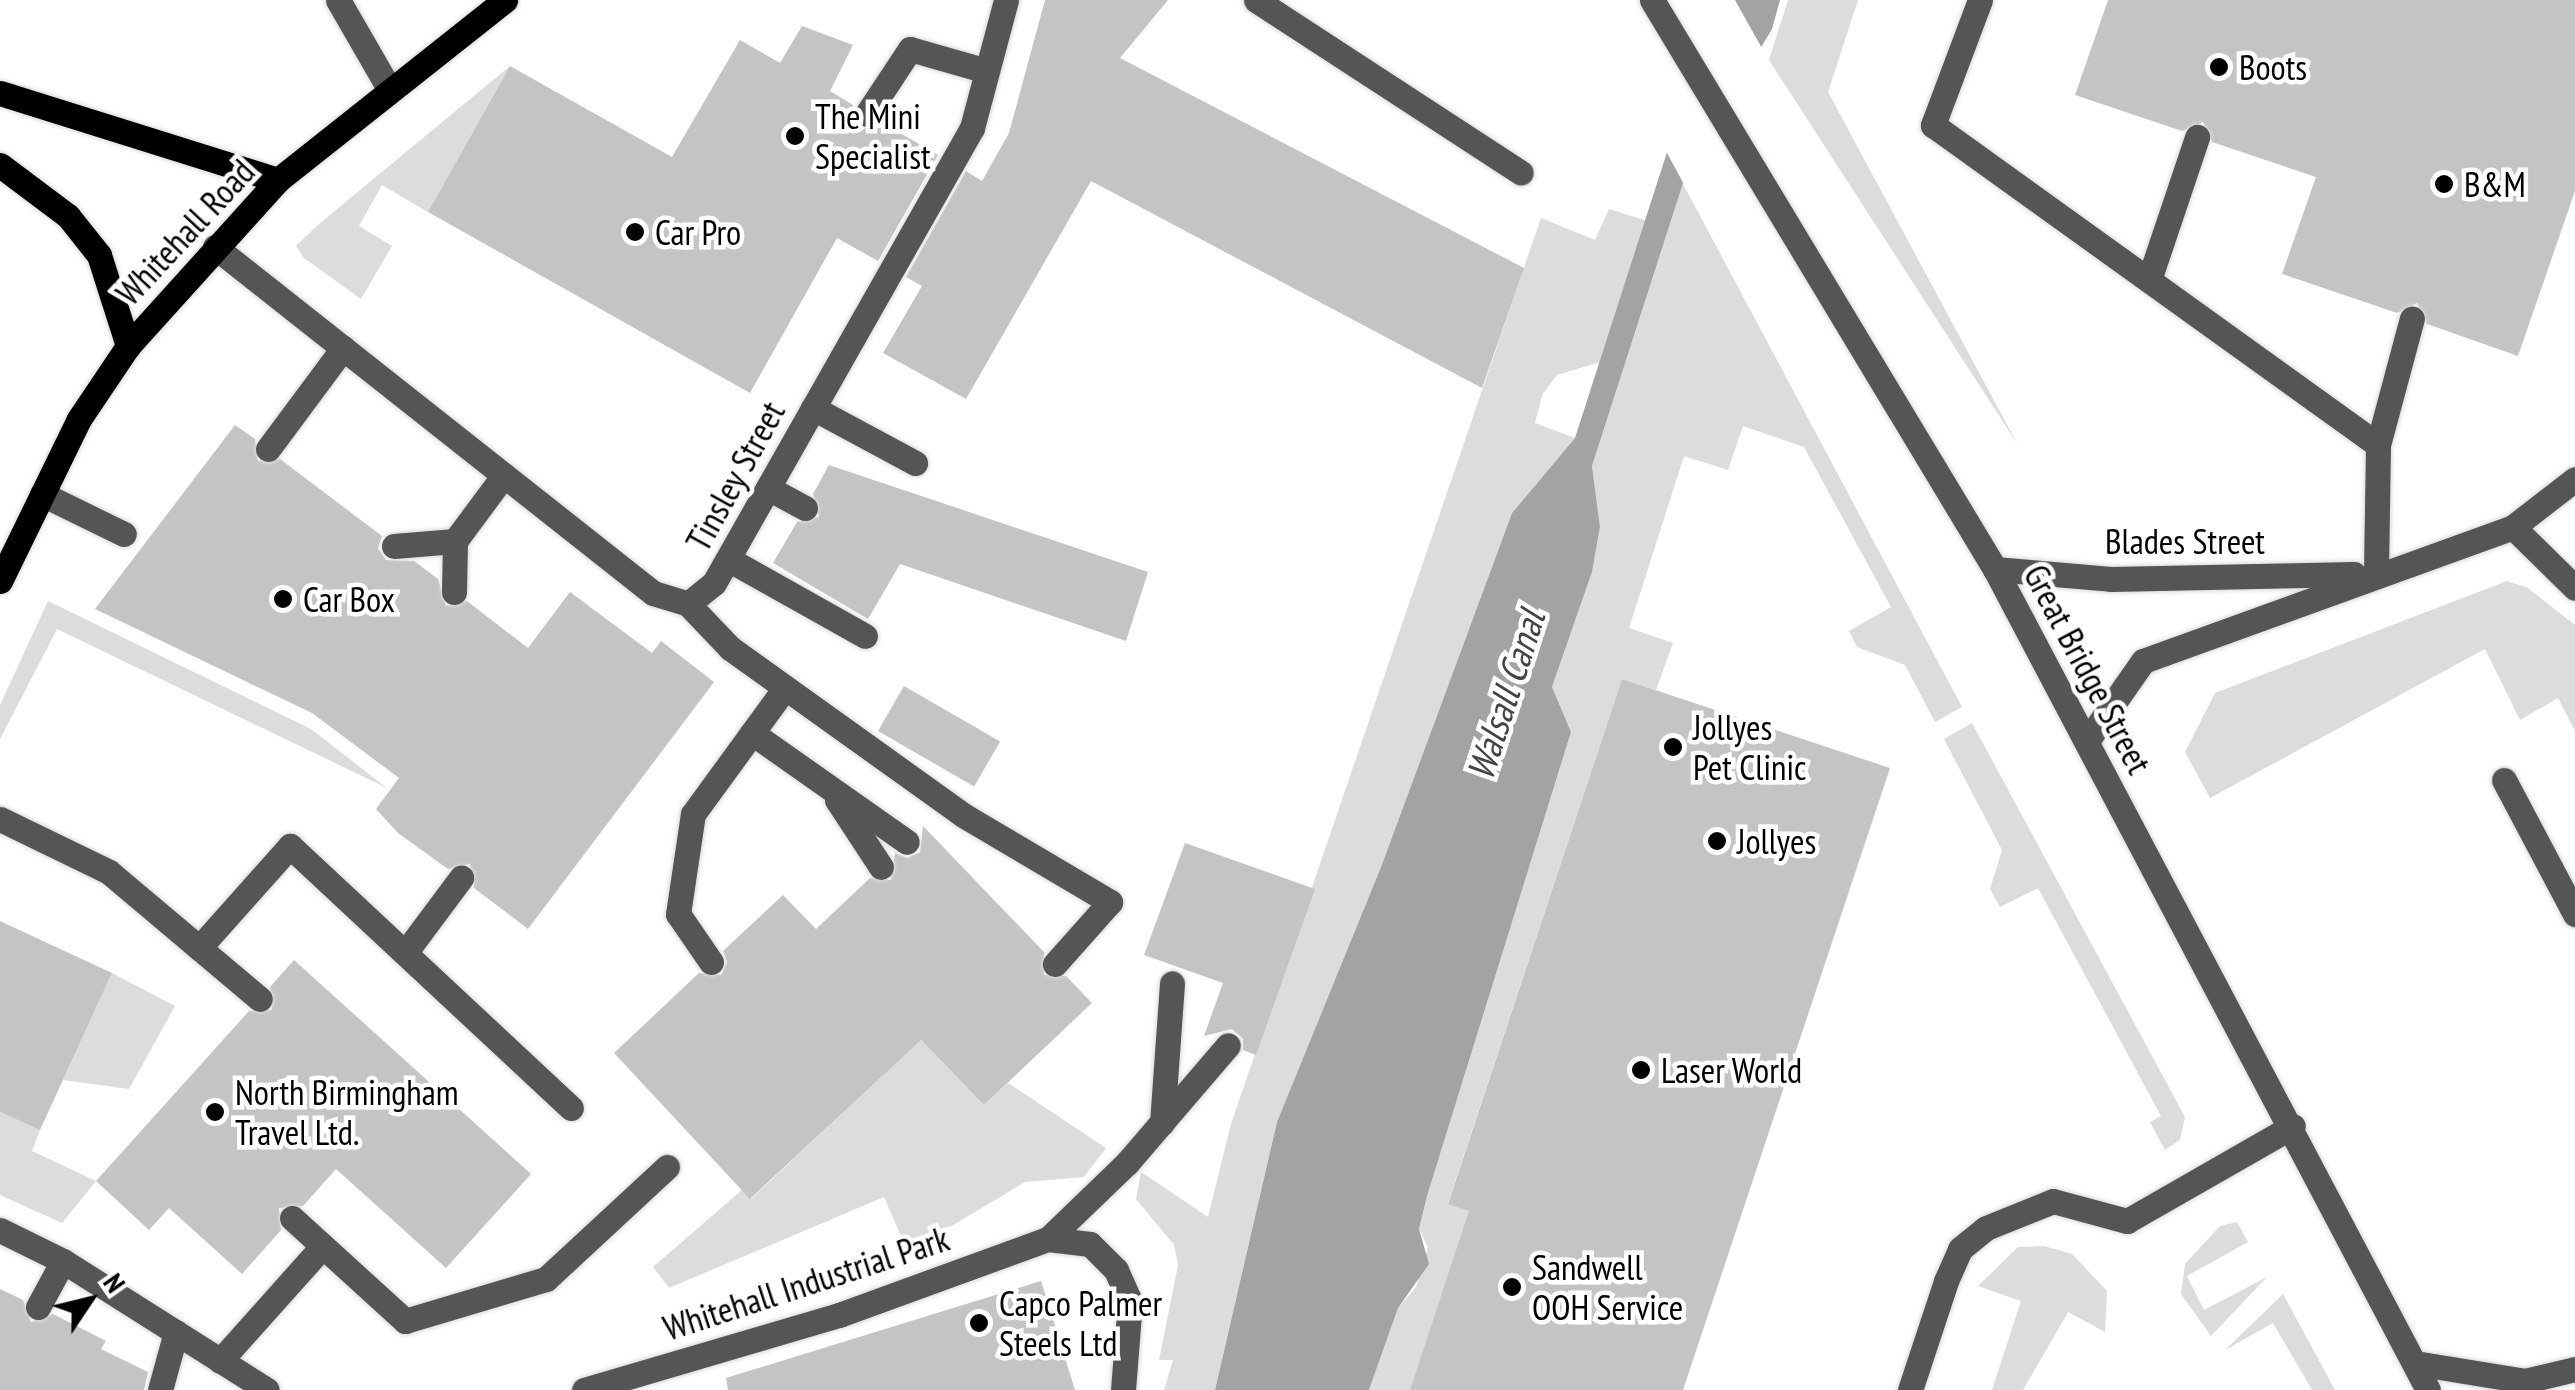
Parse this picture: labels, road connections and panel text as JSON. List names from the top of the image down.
{
  "streets": {
    "main road": ["Whitehall Road"],
    "street": [
      "Tinsley Street",
      "Blades Street",
      "Great Bridge Street",
      "Whitehall Industrial Park"
    ]
  },
  "crossings": [
    ["Whitehall Road", "Tinsley Street"],
    ["Blades Street", "Great Bridge Street"]
  ],
  "water": ["Walsall Canal"],
  "places": [
    "Boots",
    "The Mini Specialist",
    "B&M",
    "Car Pro",
    "Car Box",
    "Jollyes Pet Clinic",
    "Jollyes",
    "Laser World",
    "North Birmingham Travel Ltd.",
    "Sandwell OOH Service",
    "Capco Palmer Steels Ltd"
  ],
  "north": "top right"
}
